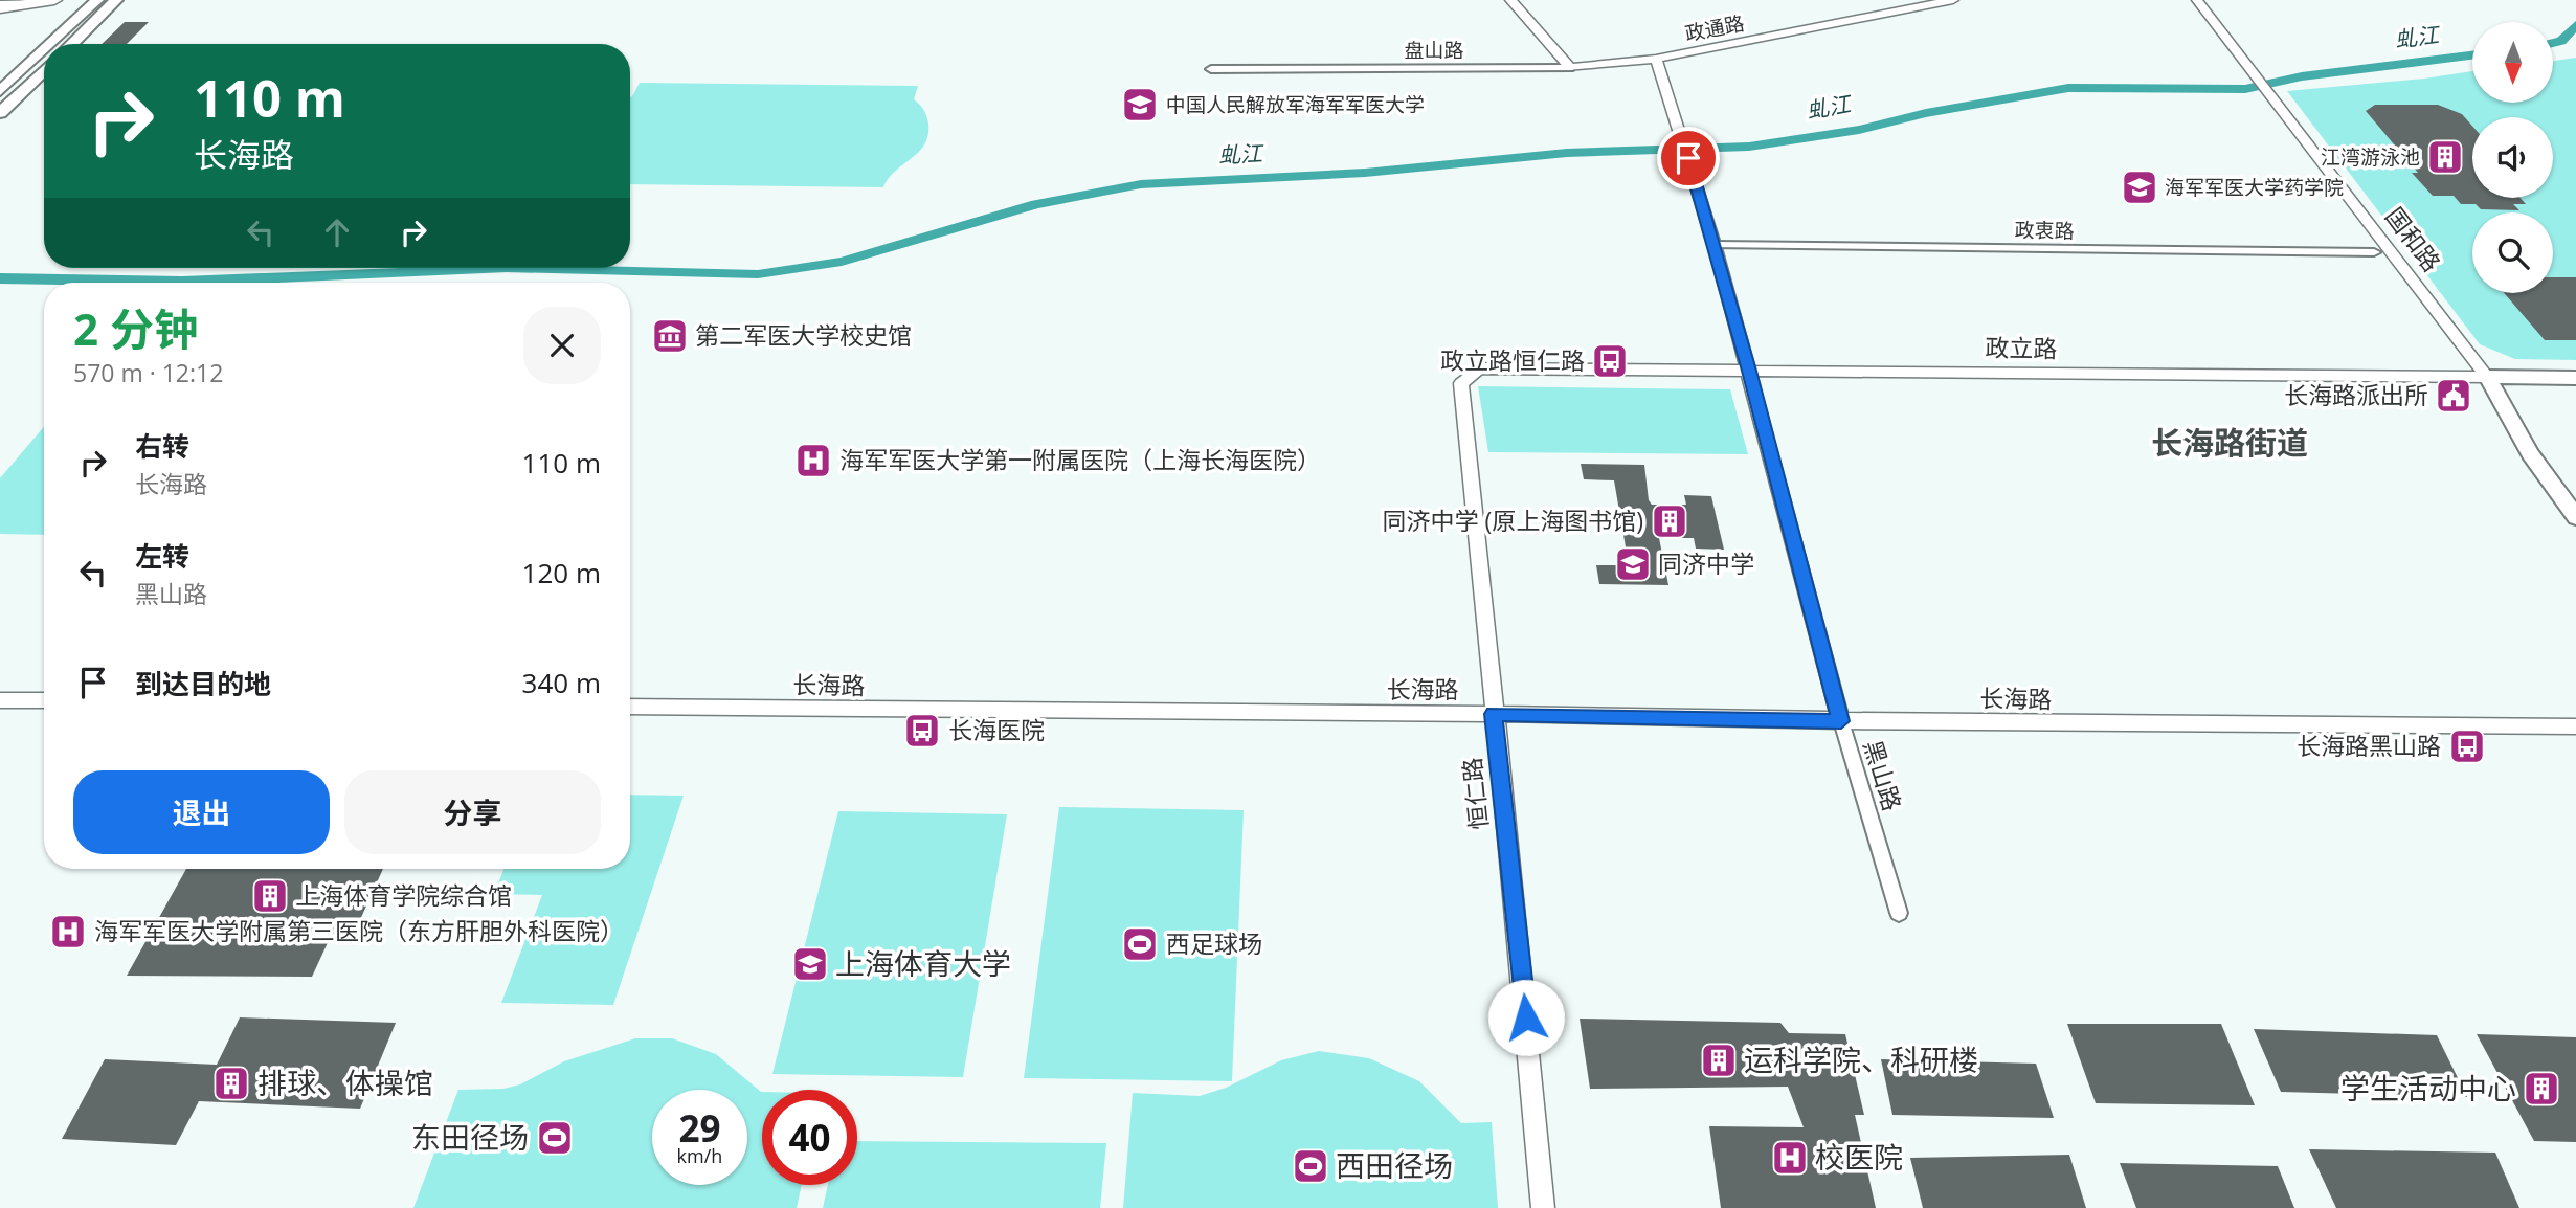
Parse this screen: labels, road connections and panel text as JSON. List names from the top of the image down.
{
  "streets": {
    "main road": ["国和路", "政立路"],
    "street": [
      "政通路",
      "盘山路",
      "政衷路",
      "长海路",
      "黑山路",
      "恒仁路"
    ]
  },
  "crossings": [
    ["政通路", "盘山路"],
    ["政通路", "黑山路"],
    ["盘山路", "黑山路"],
    ["政衷路", "黑山路"],
    ["国和路", "政立路"],
    ["政立路", "黑山路"],
    ["政立路", "恒仁路"],
    ["长海路", "黑山路"],
    ["长海路", "恒仁路"]
  ],
  "districts": ["长海路街道"],
  "water": ["虬江"],
  "places": {
    "school or university": [
      "中国人民解放军海军军医大学",
      "海军军医大学药学院",
      "同济中学",
      "上海体育大学"
    ],
    "building": [
      "江湾游泳池",
      "同济中学 (原上海图书馆)",
      "上海体育学院综合馆",
      "运科学院、科研楼",
      "排球、体操馆",
      "学生活动中心"
    ],
    "museum": ["第二军医大学校史馆"],
    "bus stop": ["政立路恒仁路", "长海医院", "长海路黑山路"],
    "public building": ["长海路派出所"],
    "hospital": ["海军军医大学第一附属医院（上海长海医院）", "海军军医大学附属第三医院（东方肝胆外科医院）", "校医院"],
    "sports": ["西足球场", "东田径场", "西田径场"]
  },
  "north": "bottom",
  "page": {
    "turn": ["110 m", "长海路"],
    "heading": ["2 分钟", "570 m · 12:12"],
    "list": [
      {
        "name": "右转",
        "note": "长海路",
        "value": "110 m"
      },
      {
        "name": "左转",
        "note": "黑山路",
        "value": "120 m"
      },
      {
        "name": "到达目的地",
        "value": "340 m"
      }
    ],
    "buttons": ["退出", "分享"],
    "speed": "29 km/h",
    "limit": "40"
  }
}
